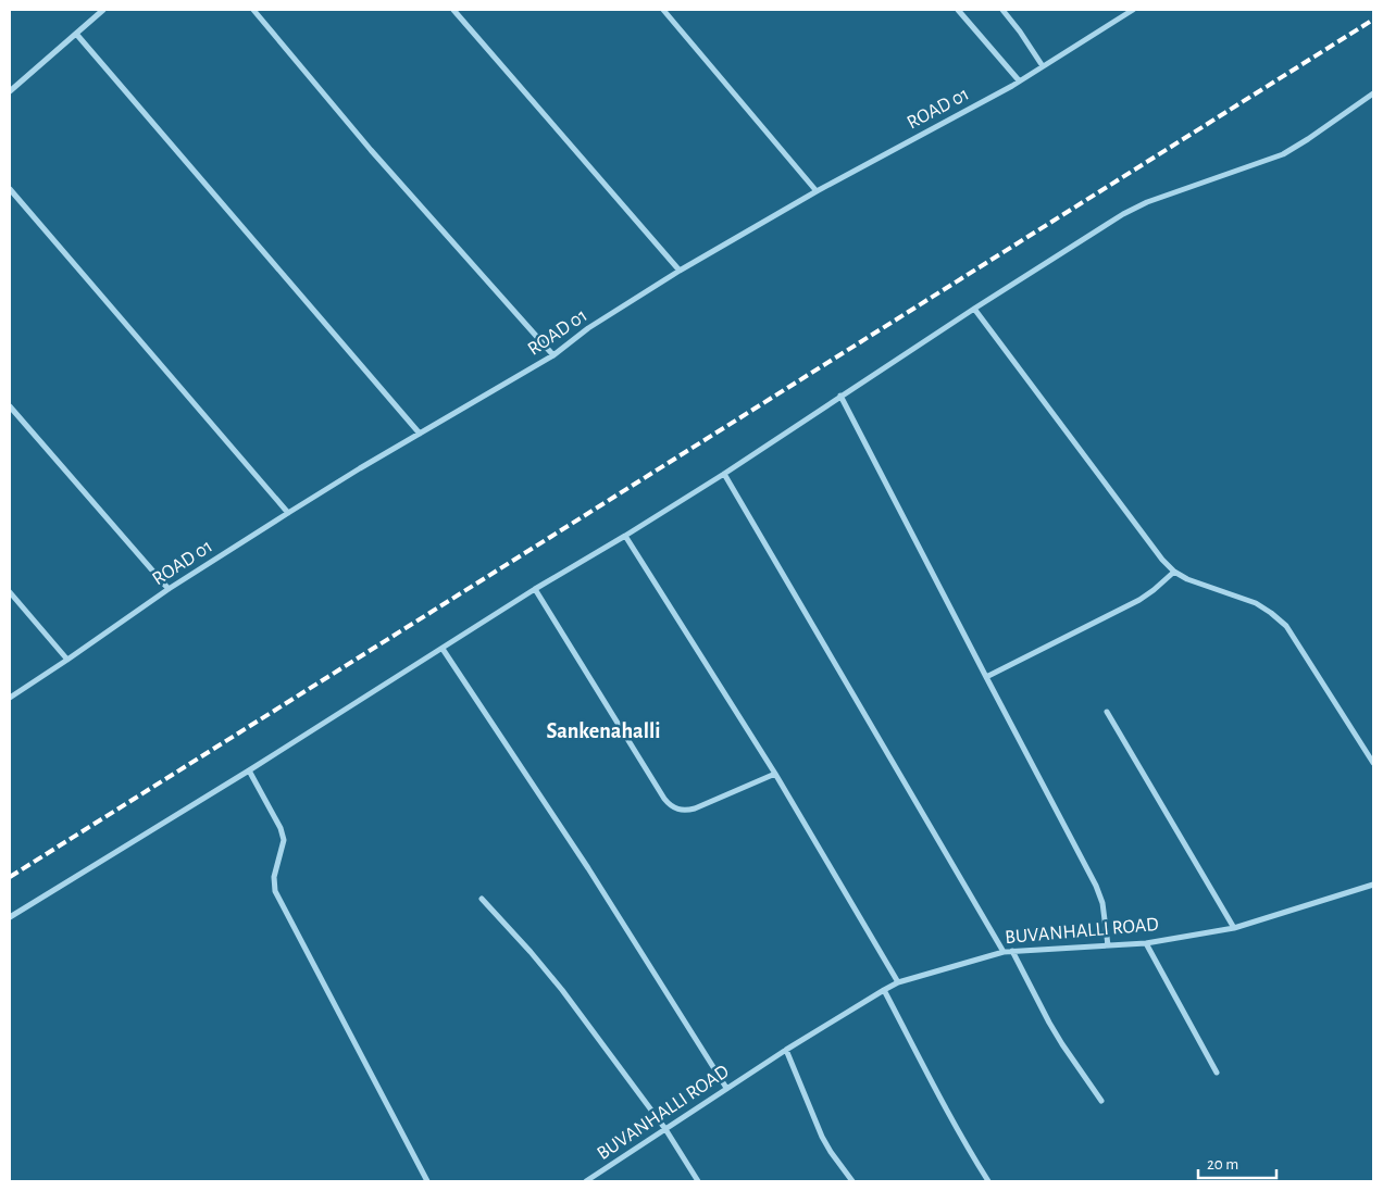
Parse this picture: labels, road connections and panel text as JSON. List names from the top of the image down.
{
  "streets": {
    "street": ["ROAD 01", "BUVANHALLI ROAD"]
  },
  "districts": ["Sankenahalli"],
  "scale_bar": "20 m"
}
